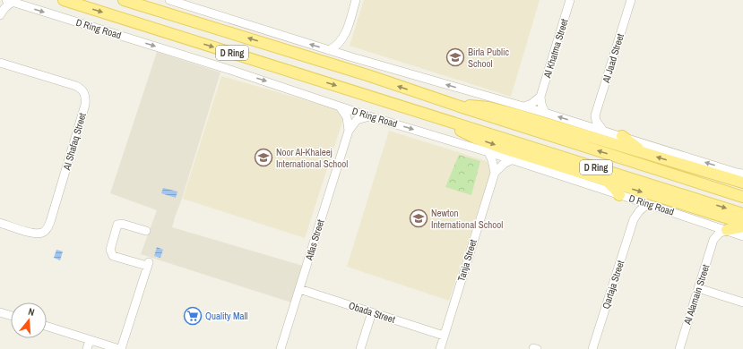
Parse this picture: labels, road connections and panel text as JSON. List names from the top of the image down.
{
  "streets": {
    "main road": ["D Ring Road", "D Ring"],
    "street": [
      "Al Khatma Street",
      "Al Jaad Street",
      "Al Shafaq Street",
      "Atlas Street",
      "Tanja Street",
      "Qartaja Street",
      "Al Alamain Street",
      "Obada Street"
    ]
  },
  "crossings": [
    ["D Ring Road", "Atlas Street"],
    ["D Ring Road", "Qartaja Street"],
    ["Atlas Street", "Obada Street"],
    ["Tanja Street", "Obada Street"]
  ],
  "places": {
    "school or university": ["Birla Public School", "Noor Al-Khaleej International School", "Newton International School"],
    "supermarket": ["Quality Mall"]
  },
  "north": "top"
}
